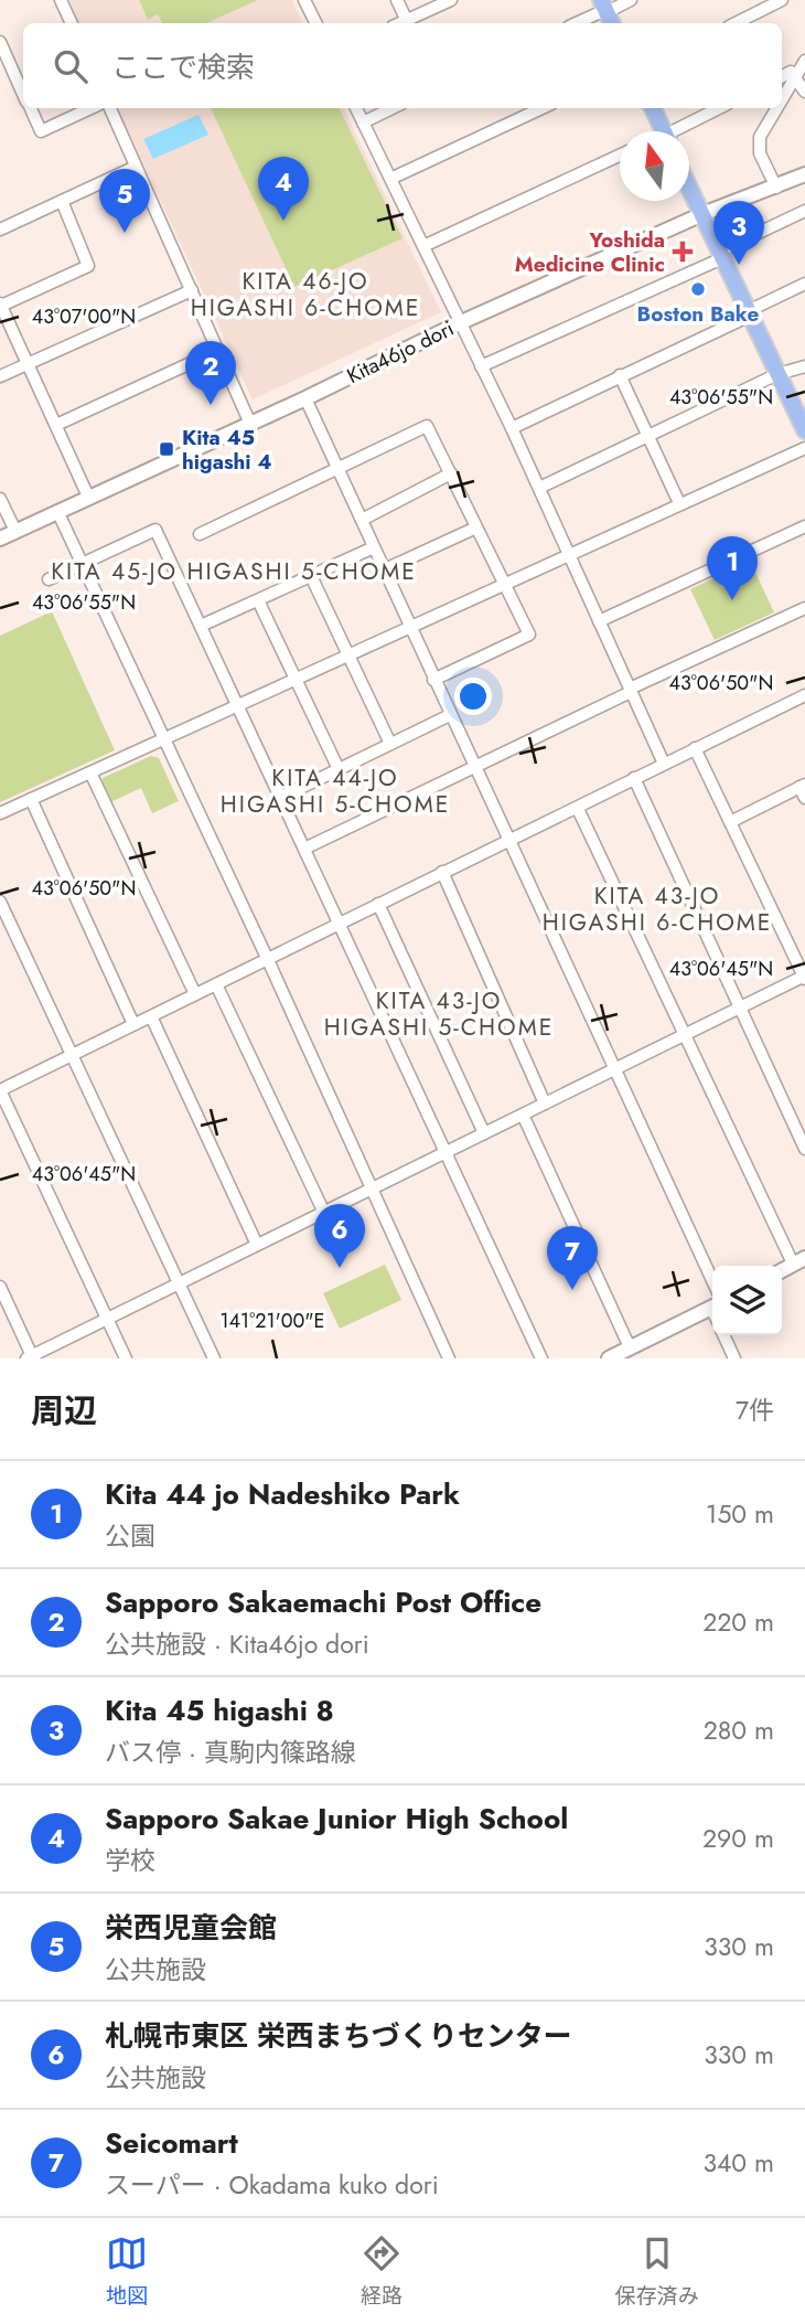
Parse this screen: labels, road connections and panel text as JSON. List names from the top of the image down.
{
  "streets": {
    "street": ["Kita46jo dori"]
  },
  "districts": [
    "KITA 46-JO HIGASHI 6-CHOME",
    "KITA 45-JO HIGASHI 5-CHOME",
    "KITA 44-JO HIGASHI 5-CHOME",
    "KITA 43-JO HIGASHI 6-CHOME",
    "KITA 43-JO HIGASHI 5-CHOME"
  ],
  "places": {
    "health": ["Yoshida Medicine Clinic"],
    "other": ["Boston Bake"],
    "transit": ["Kita 45 higashi 4"]
  },
  "north": "top",
  "page": {
    "search": "ここで検索",
    "pins": [
      "4",
      "5",
      "3",
      "2",
      "1",
      "6",
      "7"
    ],
    "heading": ["周辺", "7件"],
    "list": [
      {
        "mark": "1",
        "name": "Kita 44 jo Nadeshiko Park",
        "note": "公園",
        "value": "150 m"
      },
      {
        "mark": "2",
        "name": "Sapporo Sakaemachi Post Office",
        "note": "公共施設 · Kita46jo dori",
        "value": "220 m"
      },
      {
        "mark": "3",
        "name": "Kita 45 higashi 8",
        "note": "バス停 · 真駒内篠路線",
        "value": "280 m"
      },
      {
        "mark": "4",
        "name": "Sapporo Sakae Junior High School",
        "note": "学校",
        "value": "290 m"
      },
      {
        "mark": "5",
        "name": "栄西児童会館",
        "note": "公共施設",
        "value": "330 m"
      },
      {
        "mark": "6",
        "name": "札幌市東区 栄西まちづくりセンター",
        "note": "公共施設",
        "value": "330 m"
      },
      {
        "mark": "7",
        "name": "Seicomart",
        "note": "スーパー · Okadama kuko dori",
        "value": "340 m"
      }
    ],
    "nav": ["地図", "経路", "保存済み"]
  },
  "coordinates": [
    "43°07'00\"N",
    "43°06'55\"N",
    "43°06'50\"N",
    "43°06'45\"N",
    "141°21'00\"E"
  ]
}
